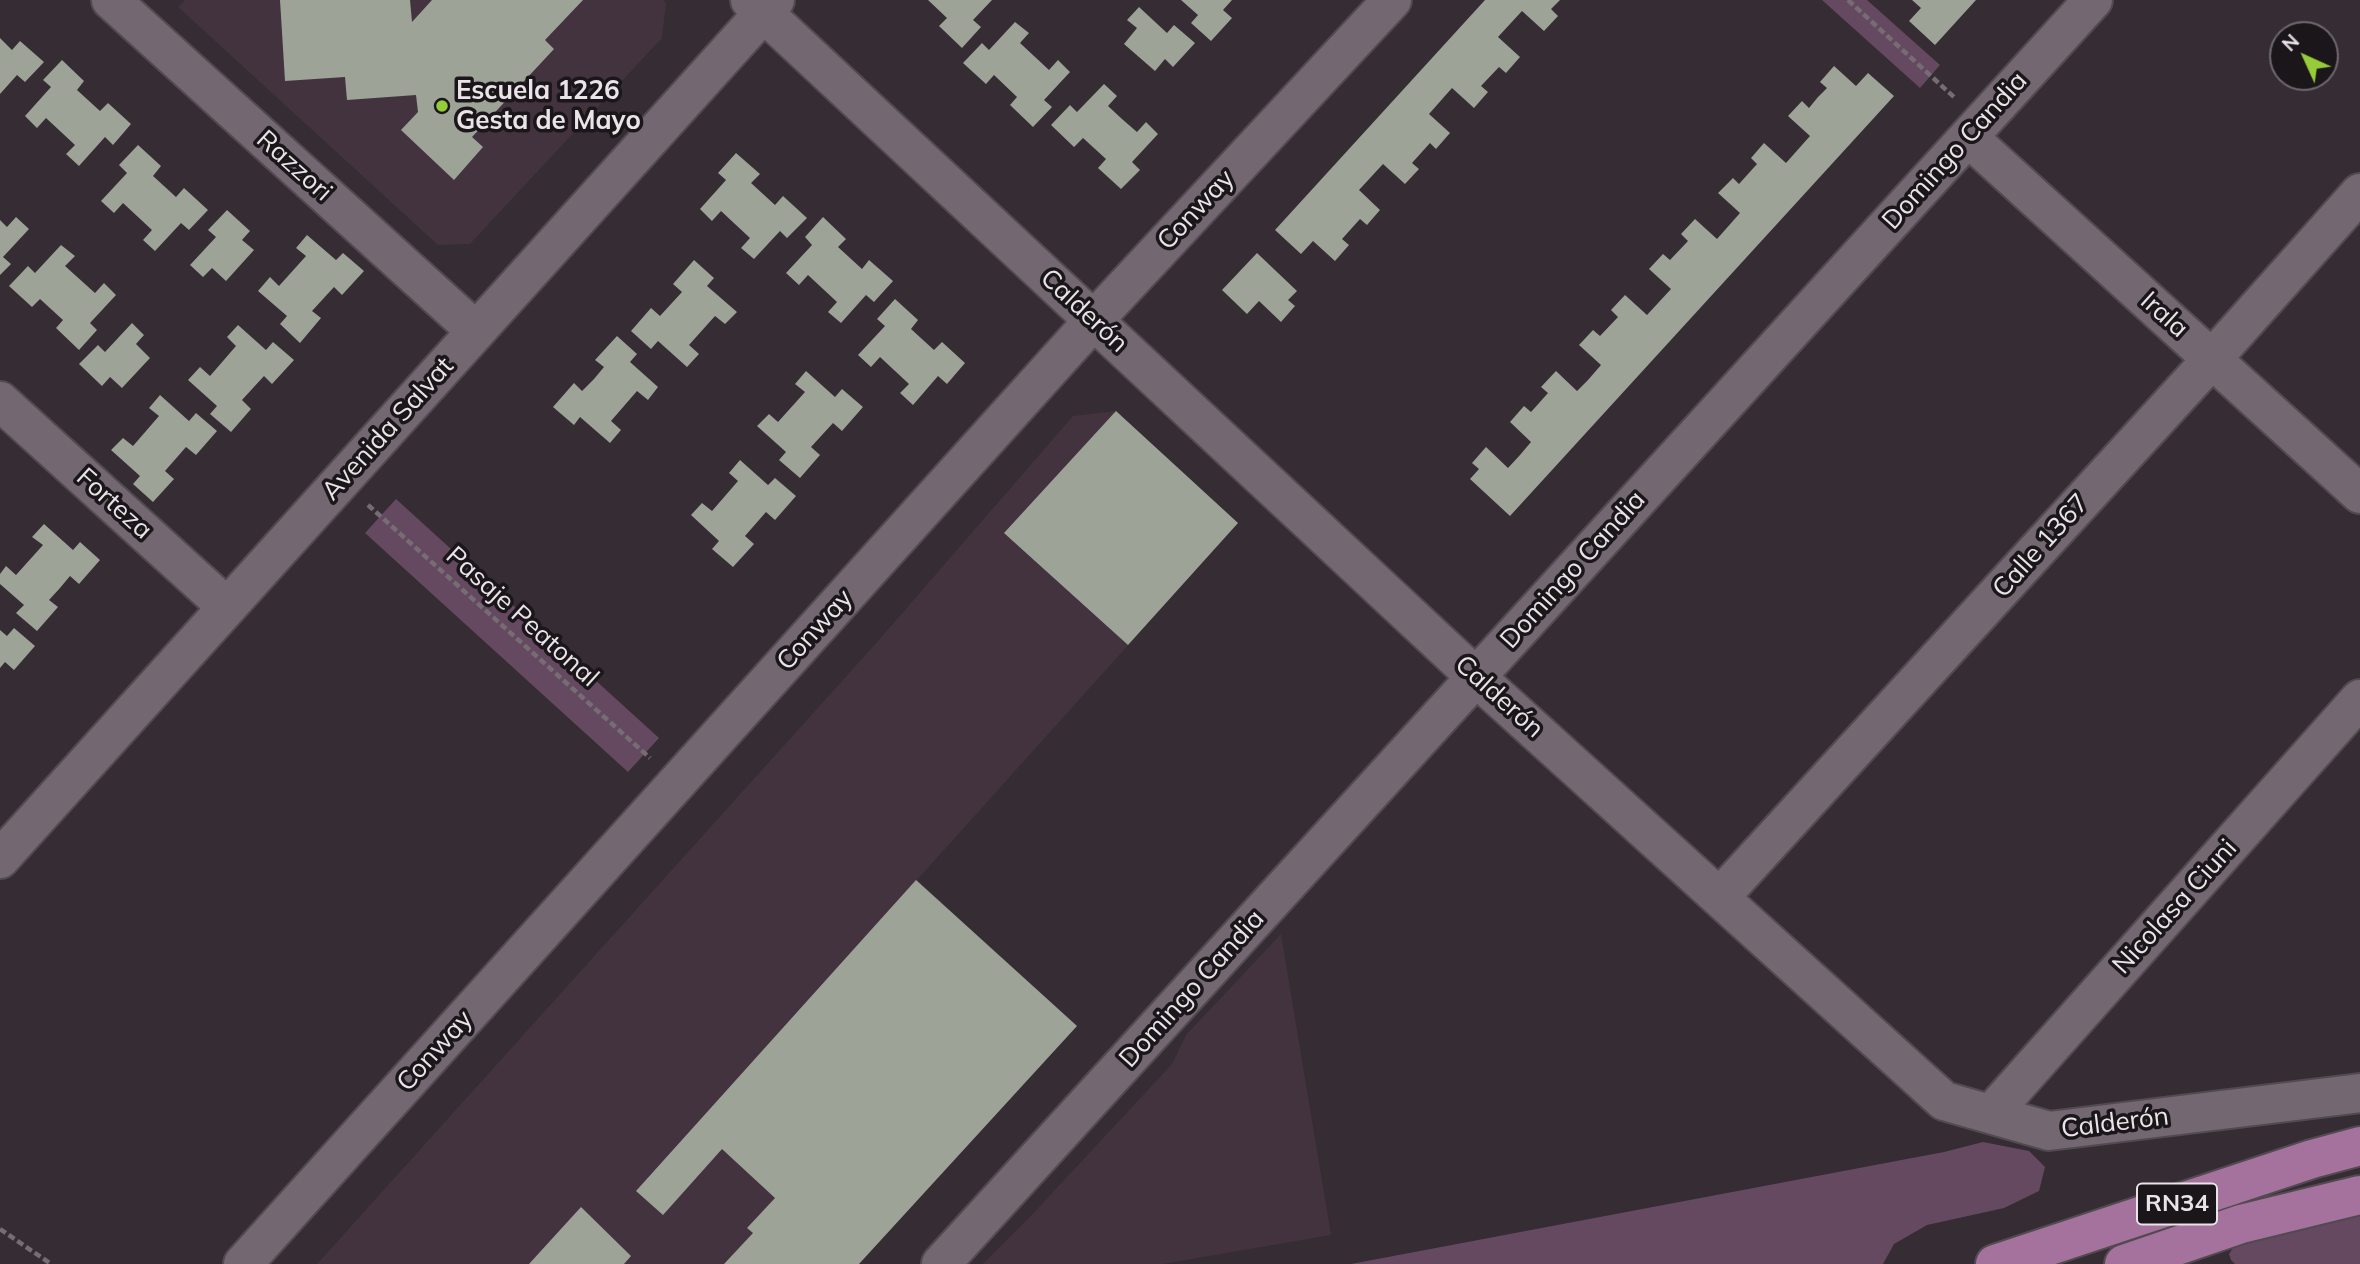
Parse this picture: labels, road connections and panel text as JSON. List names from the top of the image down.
{
  "streets": {
    "highway": ["RN34"],
    "street": [
      "Domingo Candia",
      "Razzori",
      "Conway",
      "Calderón",
      "Irala",
      "Avenida Salvat",
      "Forteza",
      "Calle 1367",
      "Nicolasa Ciuni"
    ],
    "path": ["Pasaje Peatonal"]
  },
  "crossings": [
    ["Domingo Candia", "Calderón"],
    ["Domingo Candia", "Irala"],
    ["Razzori", "Avenida Salvat"],
    ["Conway", "Calderón"],
    ["Conway", "Pasaje Peatonal"],
    ["Calderón", "Avenida Salvat"],
    ["Calderón", "Calle 1367"],
    ["Calderón", "Nicolasa Ciuni"],
    ["Irala", "Calle 1367"],
    ["Avenida Salvat", "Forteza"],
    ["Avenida Salvat", "Pasaje Peatonal"]
  ],
  "places": ["Escuela 1226 Gesta de Mayo"],
  "north": "top left"
}
